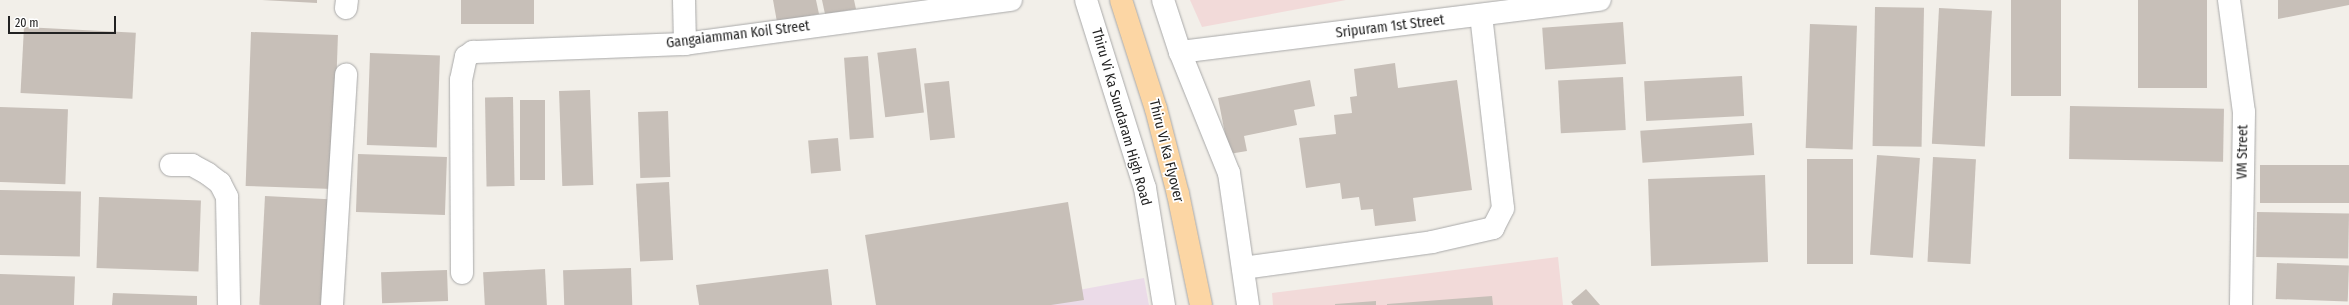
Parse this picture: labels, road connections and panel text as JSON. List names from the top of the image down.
{
  "streets": {
    "main road": ["Thiru Vi Ka Flyover"],
    "street": [
      "Sripuram 1st Street",
      "Gangaiamman Koil Street",
      "Thiru Vi Ka Sundaram High Road",
      "VM Street"
    ]
  },
  "scale_bar": "20 m"
}
